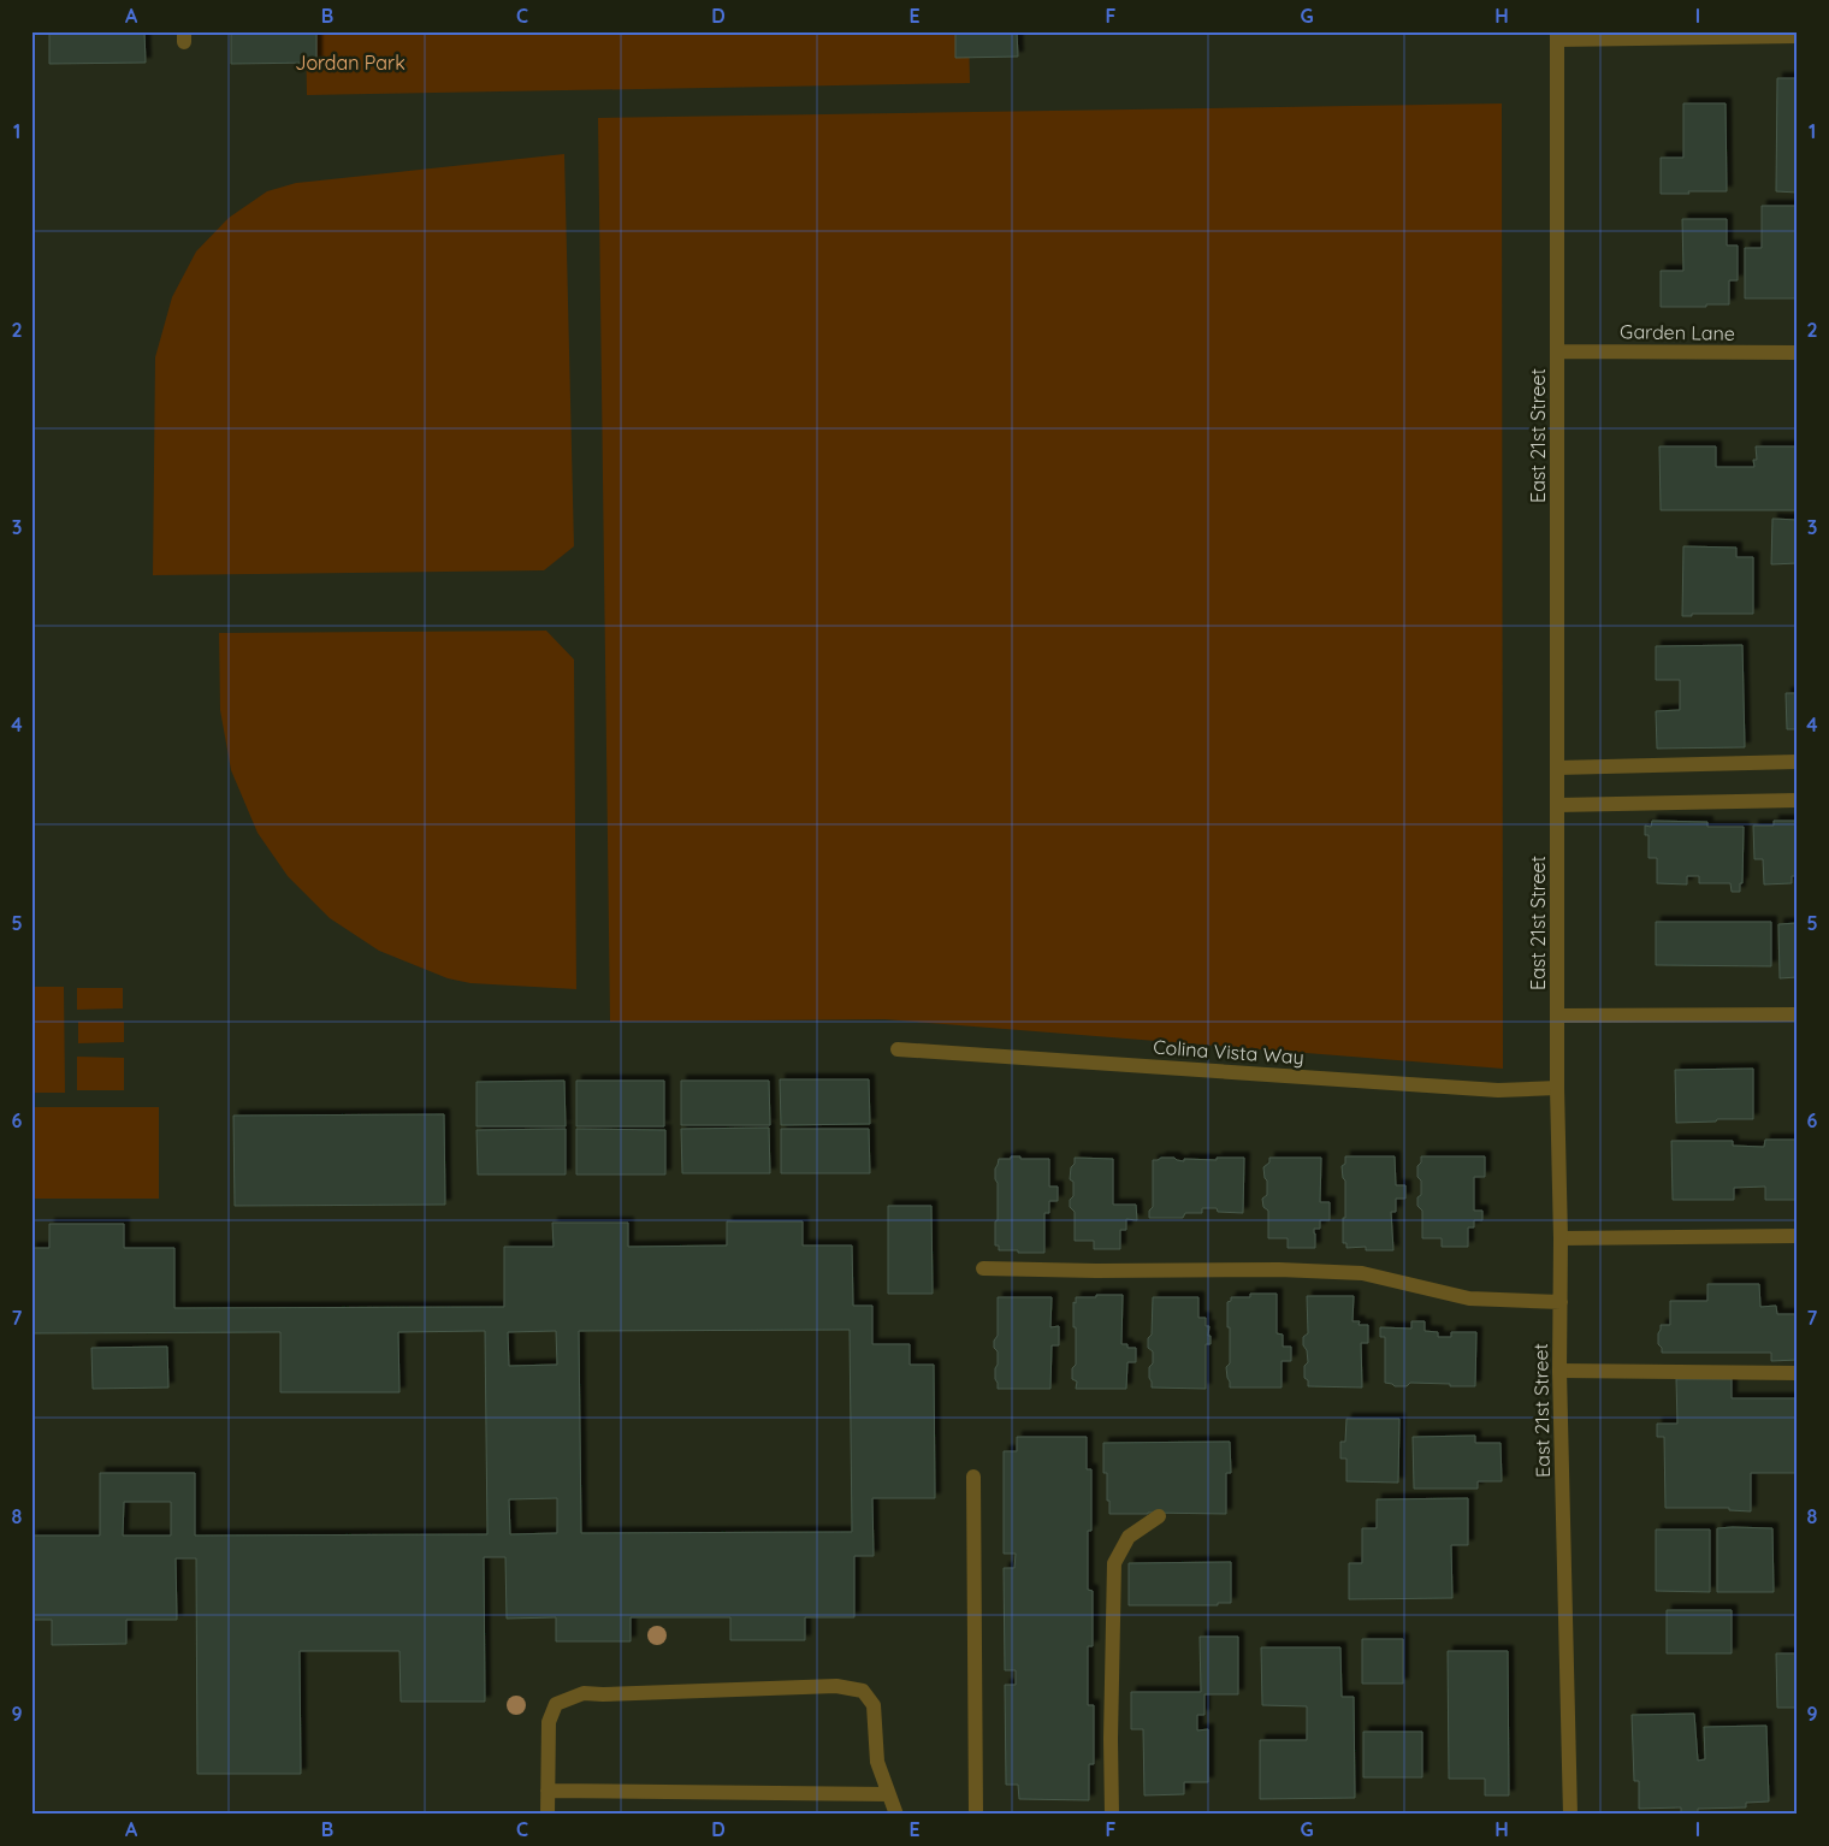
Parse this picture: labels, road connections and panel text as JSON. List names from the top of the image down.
{
  "streets": {
    "street": ["Garden Lane", "East 21st Street", "Colina Vista Way"]
  },
  "crossings": [
    ["Garden Lane", "East 21st Street"],
    ["East 21st Street", "Colina Vista Way"]
  ],
  "parks": ["Jordan Park"],
  "grid": {
    "columns": [
      "A",
      "B",
      "C",
      "D",
      "E",
      "F",
      "G",
      "H",
      "I"
    ],
    "rows": [
      "1",
      "2",
      "3",
      "4",
      "5",
      "6",
      "7",
      "8",
      "9"
    ]
  }
}
